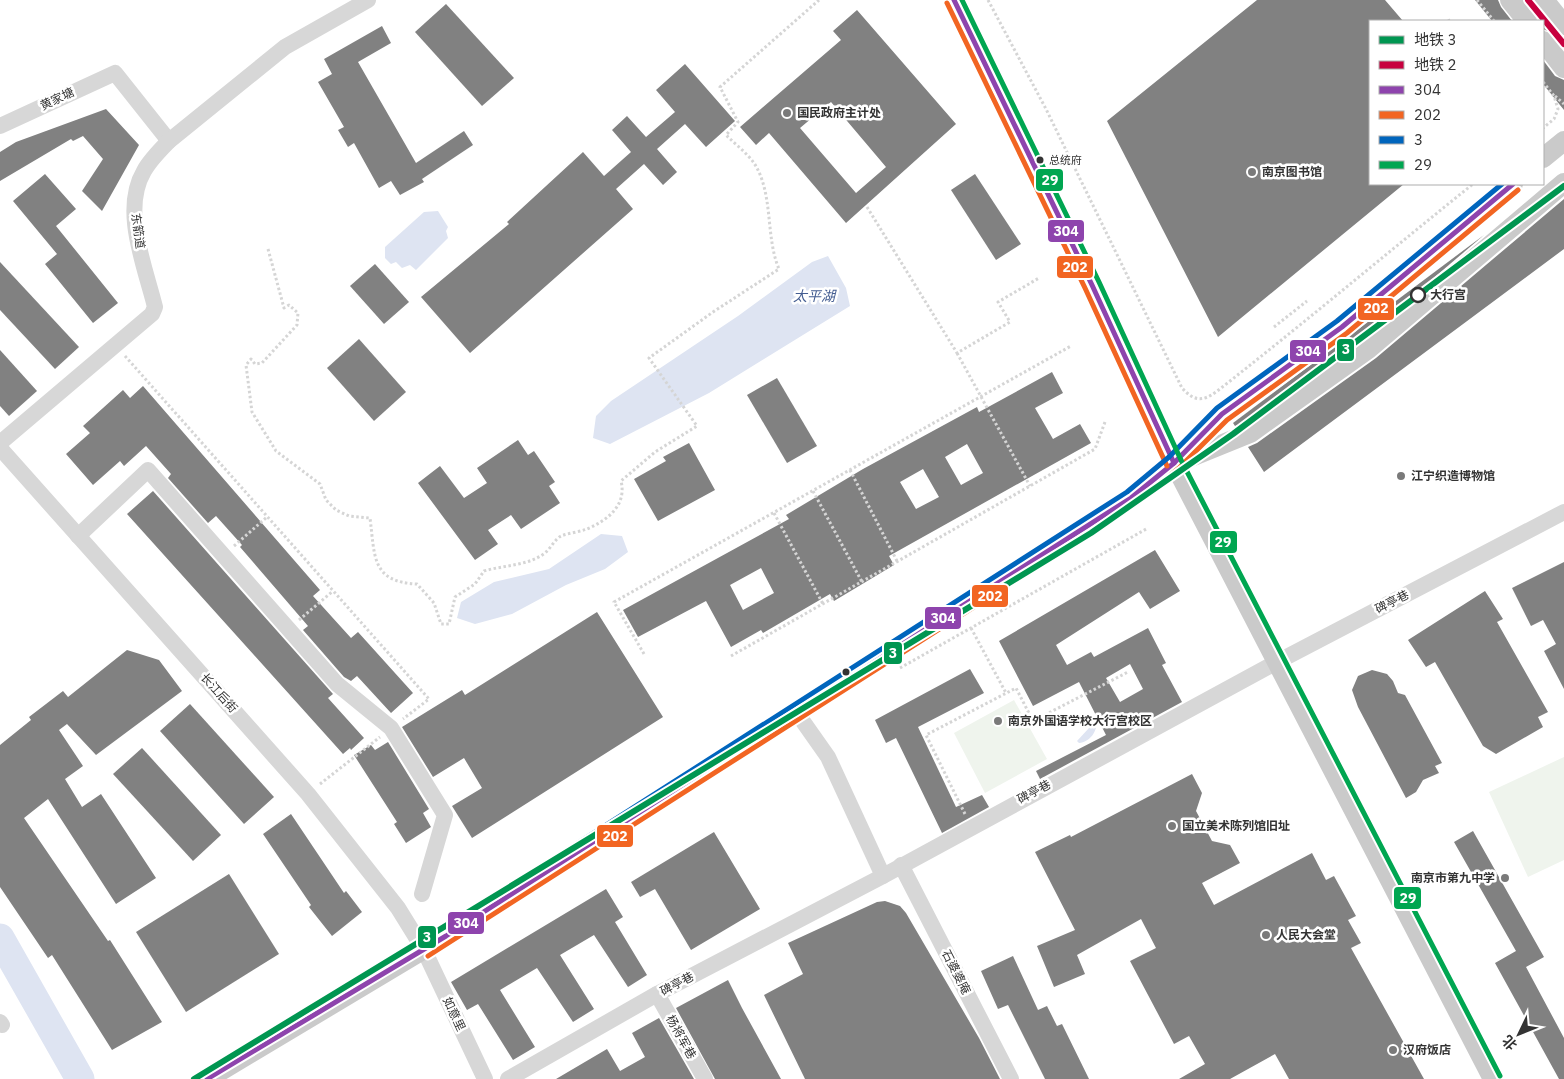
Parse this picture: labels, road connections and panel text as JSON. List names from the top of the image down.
{
  "streets": {
    "street": [
      "黄家塘",
      "东箭道",
      "碑亭巷",
      "长江后街",
      "石婆婆庵",
      "如意里",
      "杨将军巷"
    ]
  },
  "crossings": [
    ["黄家塘", "东箭道"],
    ["碑亭巷", "石婆婆庵"],
    ["碑亭巷", "杨将军巷"],
    ["长江后街", "如意里"]
  ],
  "water": ["太平湖"],
  "places": [
    "国民政府主计处",
    "总统府",
    "南京图书馆",
    "大行宫",
    "江宁织造博物馆",
    "南京外国语学校大行宫校区",
    "国立美术陈列馆旧址",
    "南京市第九中学",
    "人民大会堂",
    "汉府饭店"
  ],
  "lines": [
    "metro line 2",
    "transit line 304",
    "transit line 29",
    "transit line 202",
    "transit line 3",
    "metro line 3"
  ],
  "legend": [
    "地铁 3",
    "地铁 2",
    "304",
    "202",
    "3",
    "29"
  ],
  "north": "bottom left"
}
